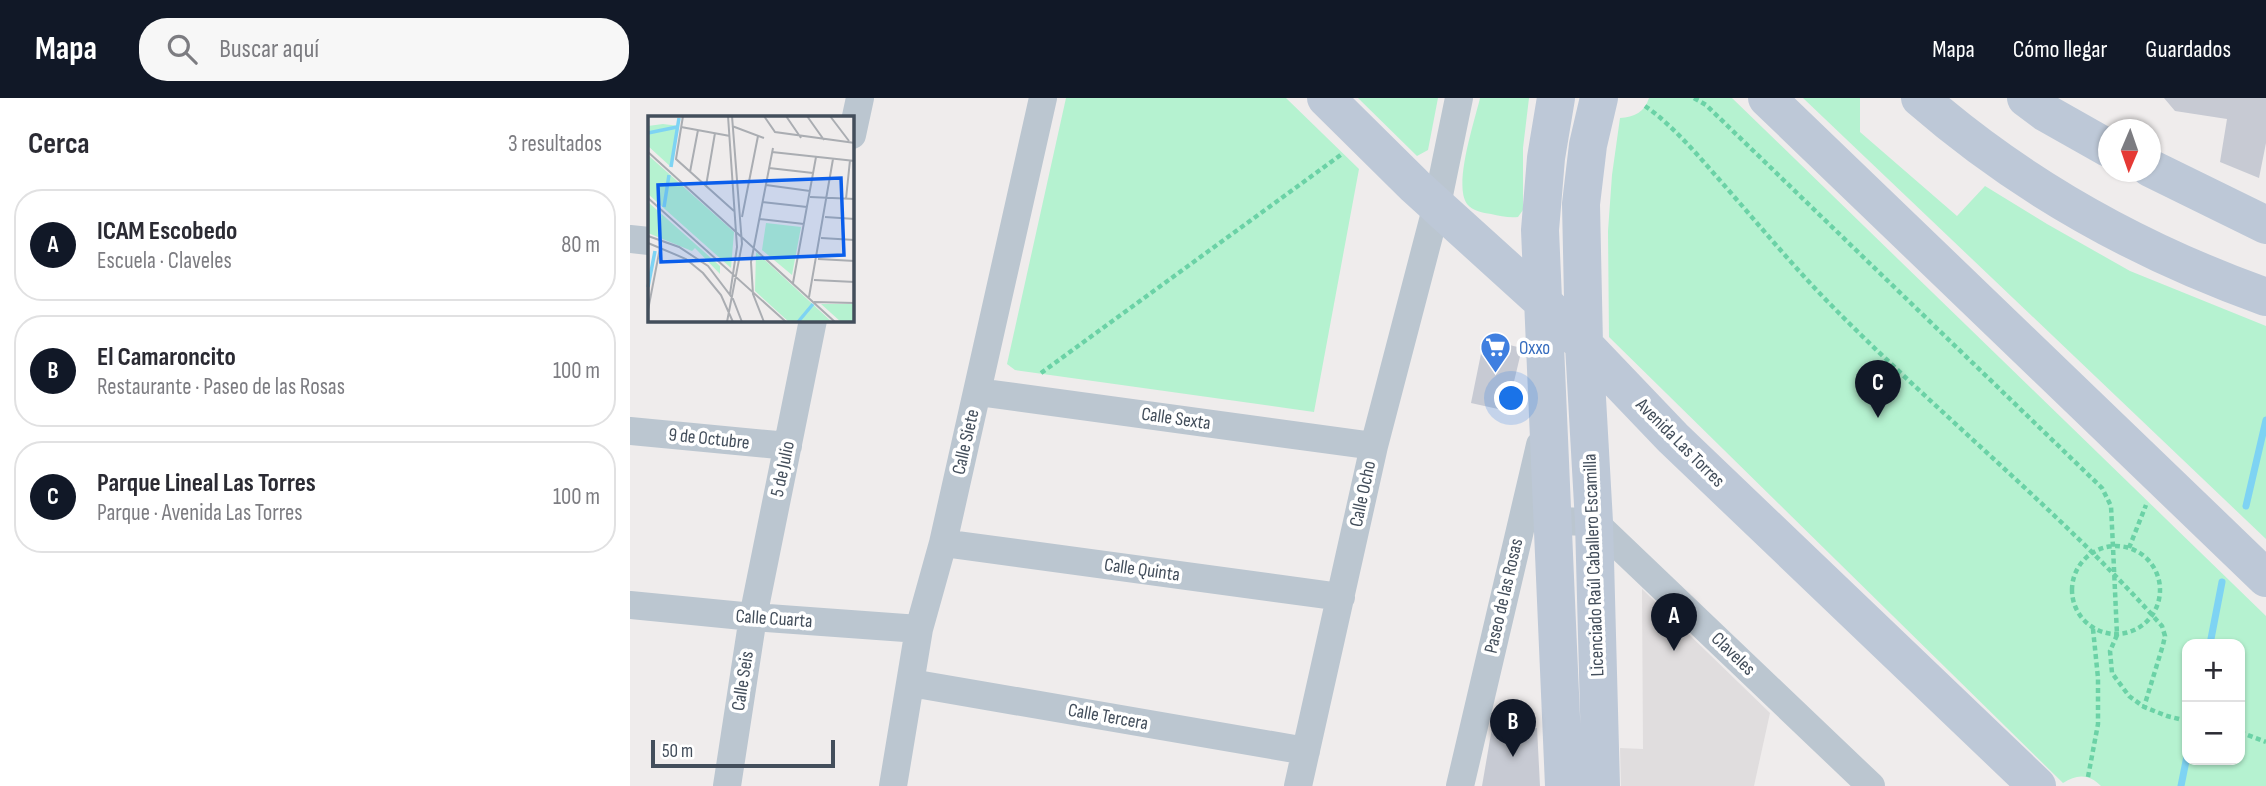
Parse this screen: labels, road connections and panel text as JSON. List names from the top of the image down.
{
  "streets": {
    "street": [
      "Calle Sexta",
      "9 de Octubre",
      "Calle Siete",
      "Avenida Las Torres",
      "5 de Julio",
      "Calle Ocho",
      "Licenciado Raúl Caballero Escamilla",
      "Calle Quinta",
      "Paseo de las Rosas",
      "Calle Cuarta",
      "Claveles",
      "Calle Seis",
      "Calle Tercera"
    ]
  },
  "crossings": [
    ["Calle Sexta", "Calle Siete"],
    ["Calle Sexta", "Calle Ocho"],
    ["9 de Octubre", "5 de Julio"],
    ["Calle Siete", "Calle Quinta"],
    ["Calle Siete", "Calle Cuarta"],
    ["Calle Siete", "Calle Tercera"],
    ["Avenida Las Torres", "Calle Ocho"],
    ["Avenida Las Torres", "Licenciado Raúl Caballero Escamilla"],
    ["5 de Julio", "Calle Cuarta"],
    ["5 de Julio", "Calle Seis"],
    ["Calle Ocho", "Calle Quinta"],
    ["Calle Ocho", "Calle Tercera"],
    ["Licenciado Raúl Caballero Escamilla", "Paseo de las Rosas"],
    ["Licenciado Raúl Caballero Escamilla", "Claveles"],
    ["Calle Cuarta", "Calle Seis"]
  ],
  "places": {
    "supermarket": ["Oxxo"]
  },
  "scale_bar": "50 m",
  "north": "bottom",
  "page": {
    "header": "Mapa",
    "search": "Buscar aquí",
    "nav": ["Mapa", "Cómo llegar", "Guardados"],
    "heading": ["Cerca", "3 resultados"],
    "list": [
      {
        "mark": "A",
        "name": "ICAM Escobedo",
        "note": "Escuela · Claveles",
        "value": "80 m"
      },
      {
        "mark": "B",
        "name": "El Camaroncito",
        "note": "Restaurante · Paseo de las Rosas",
        "value": "100 m"
      },
      {
        "mark": "C",
        "name": "Parque Lineal Las Torres",
        "note": "Parque · Avenida Las Torres",
        "value": "100 m"
      }
    ],
    "pins": ["C", "A", "B"],
    "map_buttons": ["+", "−"],
    "scale": "50 m"
  }
}
